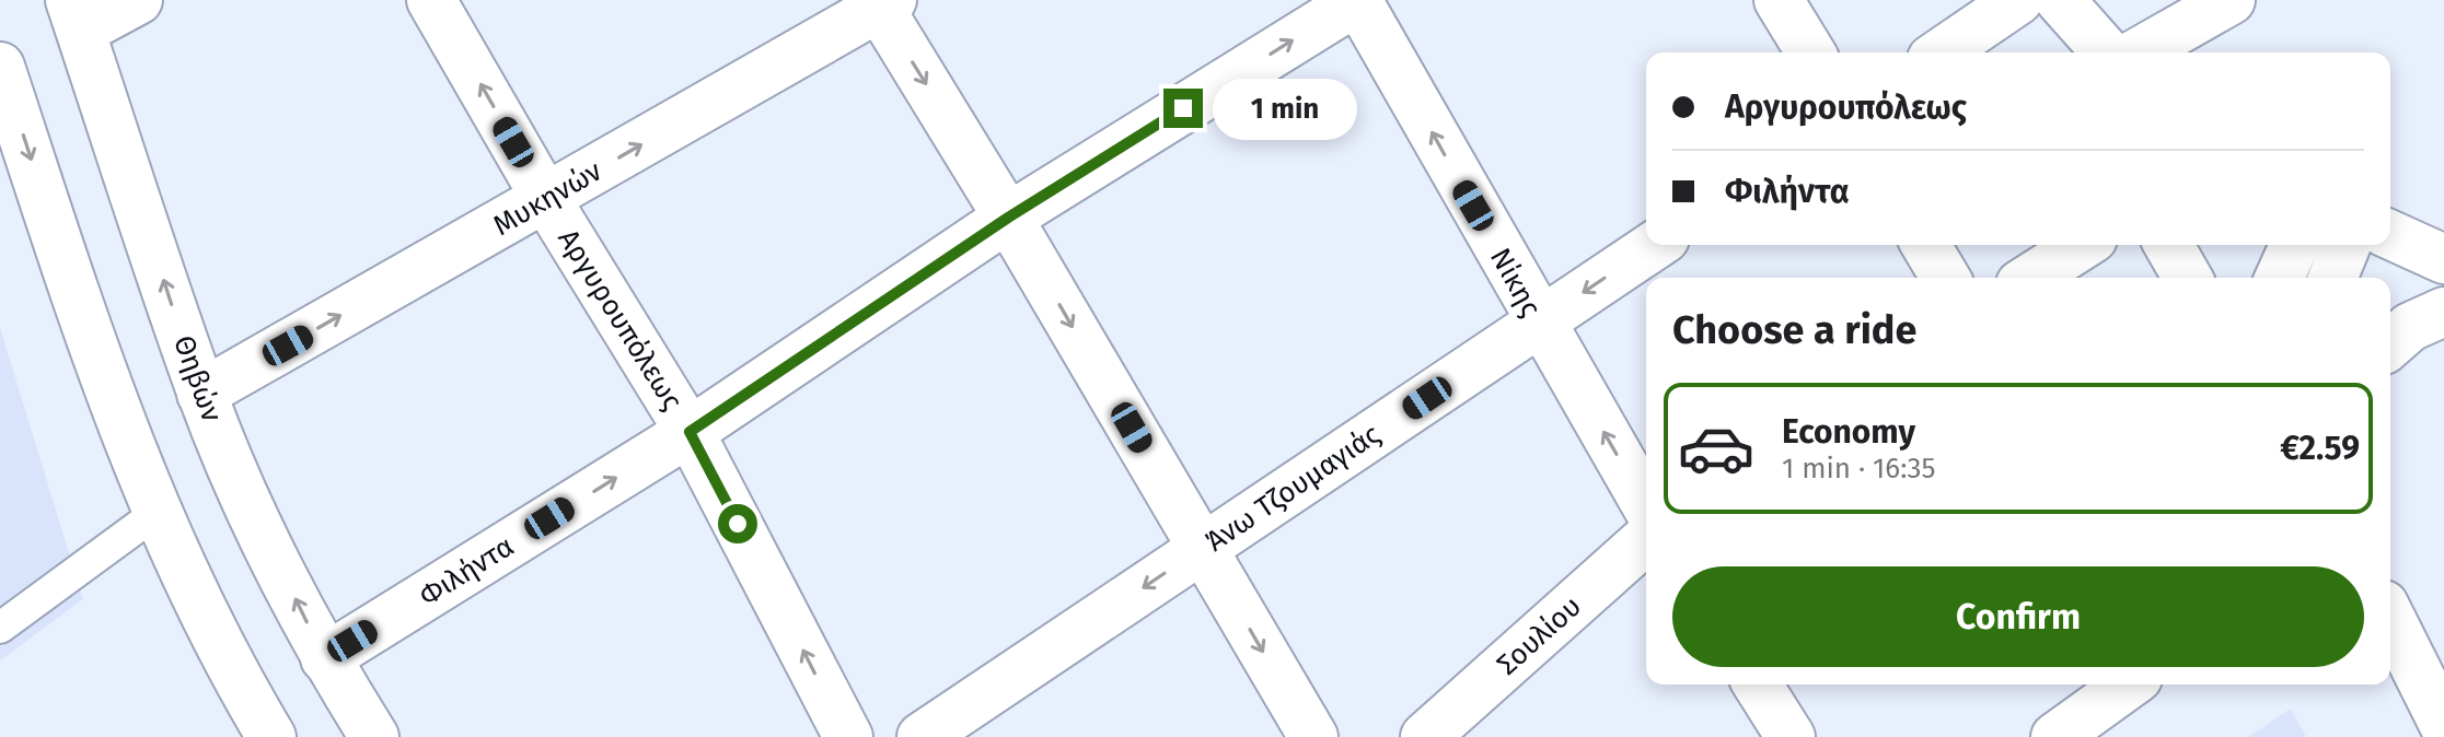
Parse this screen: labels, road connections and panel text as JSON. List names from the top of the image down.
{
  "streets": {
    "street": [
      "Μυκηνών",
      "Νίκης",
      "Αργυρουπόλεως",
      "Θηβών",
      "Άνω Τζουμαγιάς",
      "Φιλήντα",
      "Σουλίου"
    ]
  },
  "crossings": [
    ["Μυκηνών", "Αργυρουπόλεως"],
    ["Μυκηνών", "Θηβών"],
    ["Νίκης", "Άνω Τζουμαγιάς"],
    ["Νίκης", "Φιλήντα"],
    ["Αργυρουπόλεως", "Φιλήντα"],
    ["Θηβών", "Φιλήντα"]
  ],
  "one_way": ["Μυκηνών", "Άνω Τζουμαγιάς", "Φιλήντα"],
  "page": {
    "banner": ["Αργυρουπόλεως", "Φιλήντα"],
    "bubble": "1 min",
    "heading": "Choose a ride",
    "list": [
      {
        "name": "Economy",
        "note": "1 min · 16:35",
        "value": "€2.59"
      }
    ],
    "buttons": "Confirm"
  }
}
